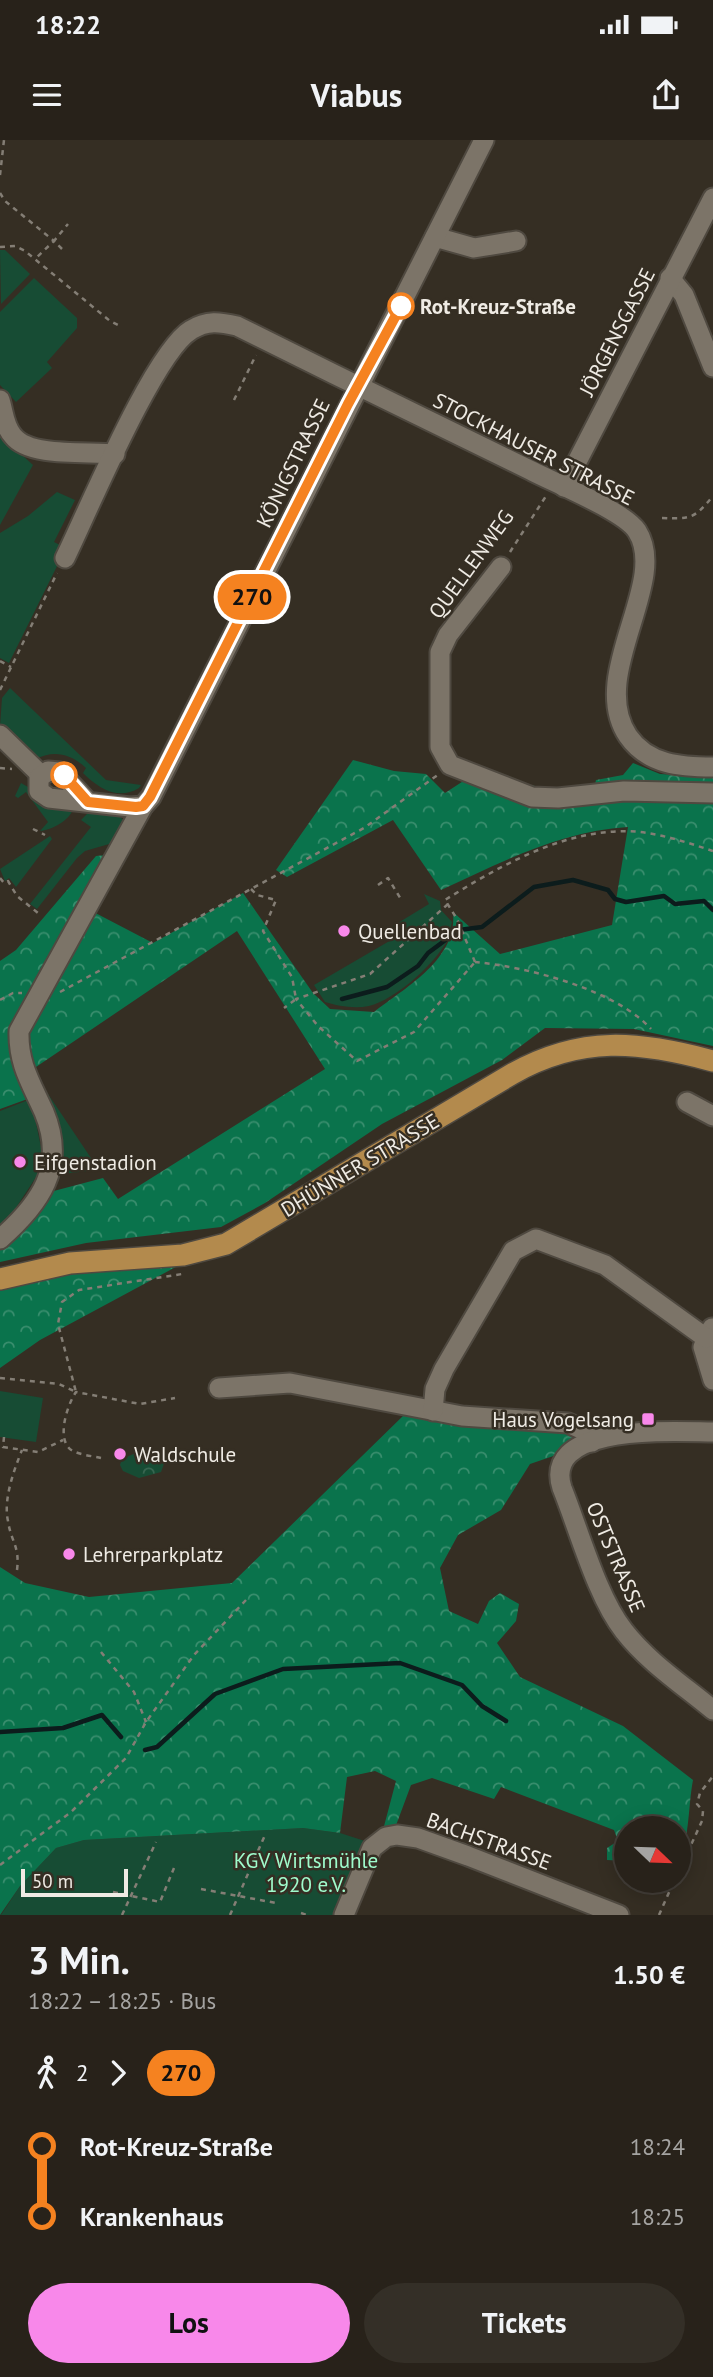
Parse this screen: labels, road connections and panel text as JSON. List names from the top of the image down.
{
  "streets": {
    "main road": ["DHÜNNER STRASSE"],
    "street": [
      "JÖRGENSGASSE",
      "STOCKHAUSER STRASSE",
      "KÖNIGSTRASSE",
      "QUELLENWEG",
      "OSTSTRASSE",
      "BACHSTRASSE"
    ]
  },
  "crossings": [
    ["JÖRGENSGASSE", "STOCKHAUSER STRASSE"],
    ["STOCKHAUSER STRASSE", "KÖNIGSTRASSE"]
  ],
  "parks": ["KGV Wirtsmühle 1920 e.V."],
  "places": {
    "other": [
      "Rot-Kreuz-Straße",
      "Quellenbad",
      "Eifgenstadion",
      "Waldschule",
      "Lehrerparkplatz"
    ],
    "transit": ["Haus Vogelsang"]
  },
  "lines": ["bus line 270"],
  "scale_bar": "50 m",
  "north": "bottom right",
  "page": {
    "status": "18:22",
    "header": "Viabus",
    "on_map": "270",
    "scale": "50 m",
    "heading": ["3 Min.", "18:22 – 18:25 · Bus", "1.50 €"],
    "legs": ["2", "270"],
    "list": [
      {
        "name": "Rot-Kreuz-Straße",
        "value": "18:24"
      },
      {
        "name": "Krankenhaus",
        "value": "18:25"
      }
    ],
    "buttons": ["Los", "Tickets"]
  }
}
